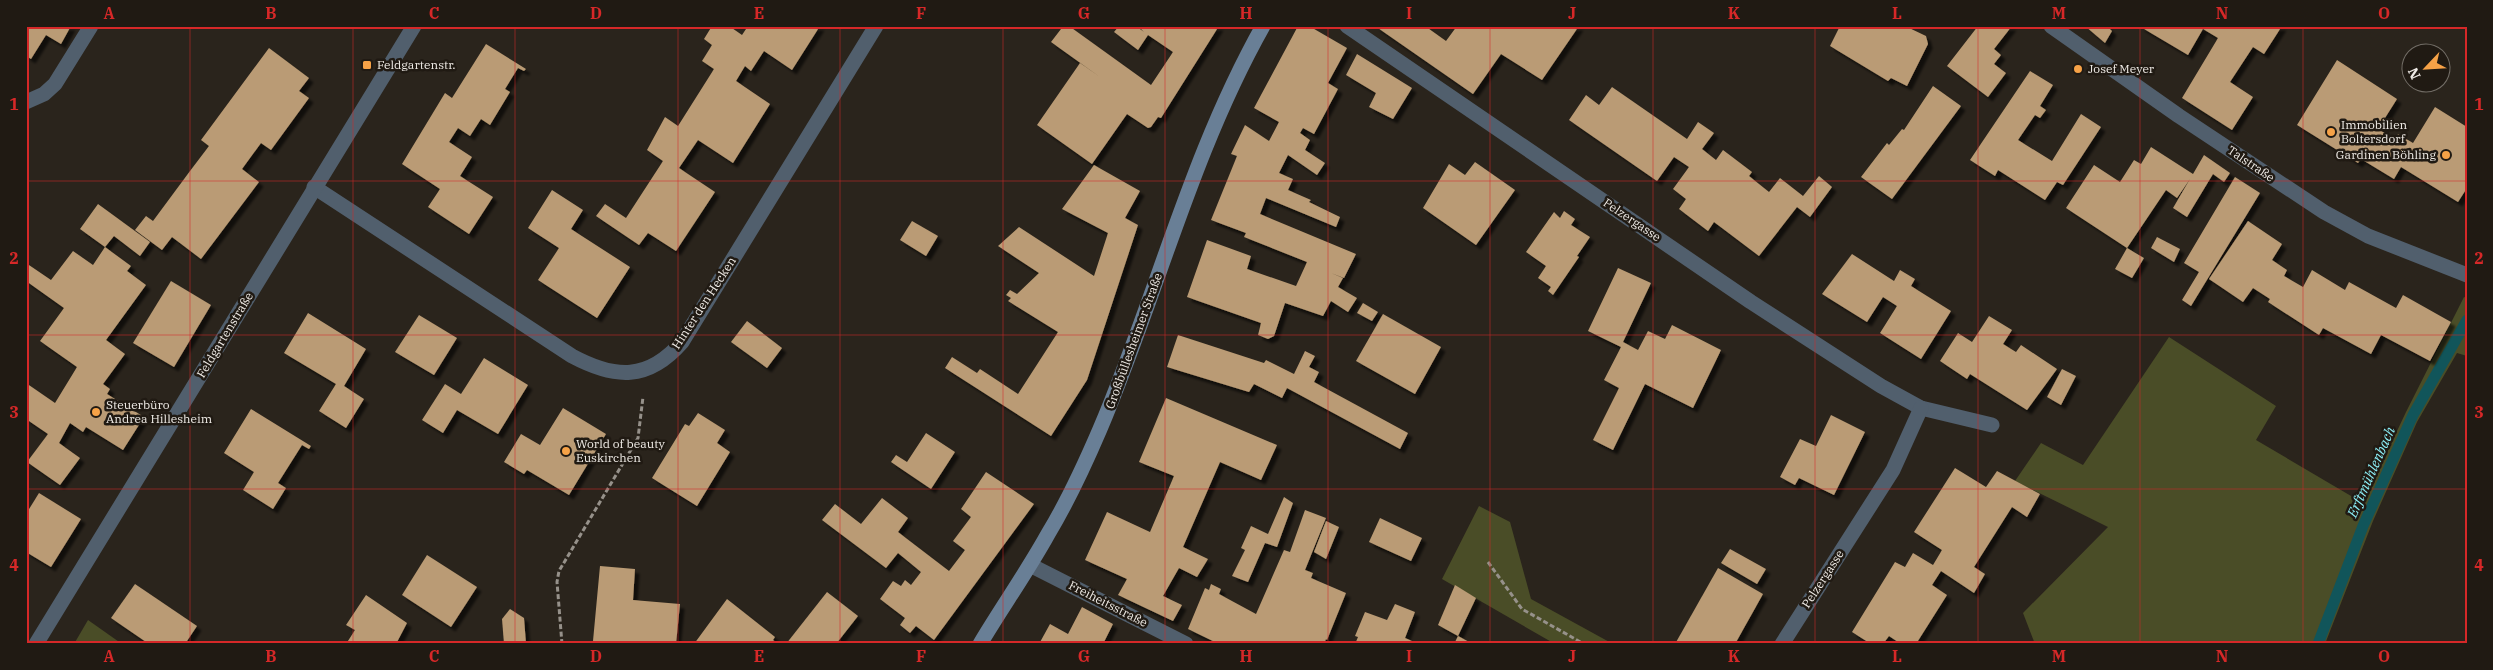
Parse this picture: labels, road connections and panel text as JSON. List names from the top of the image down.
{
  "streets": {
    "street": [
      "Talstraße",
      "Pelzergasse",
      "Hinter den Hecken",
      "Feldgartenstraße",
      "Großbüllesheimer Straße",
      "Freiheitsstraße"
    ]
  },
  "crossings": [
    ["Hinter den Hecken", "Feldgartenstraße"],
    ["Großbüllesheimer Straße", "Freiheitsstraße"]
  ],
  "water": ["Erftmühlenbach"],
  "places": {
    "transit": ["Feldgartenstr."],
    "other": [
      "Josef Meyer",
      "Immobilien Boltersdorf",
      "Gardinen Böhling",
      "Steuerbüro Andrea Hillesheim",
      "World of beauty Euskirchen"
    ]
  },
  "north": "bottom left",
  "grid": {
    "columns": [
      "A",
      "B",
      "C",
      "D",
      "E",
      "F",
      "G",
      "H",
      "I",
      "J",
      "K",
      "L",
      "M",
      "N",
      "O"
    ],
    "rows": [
      "1",
      "2",
      "3",
      "4"
    ]
  }
}
